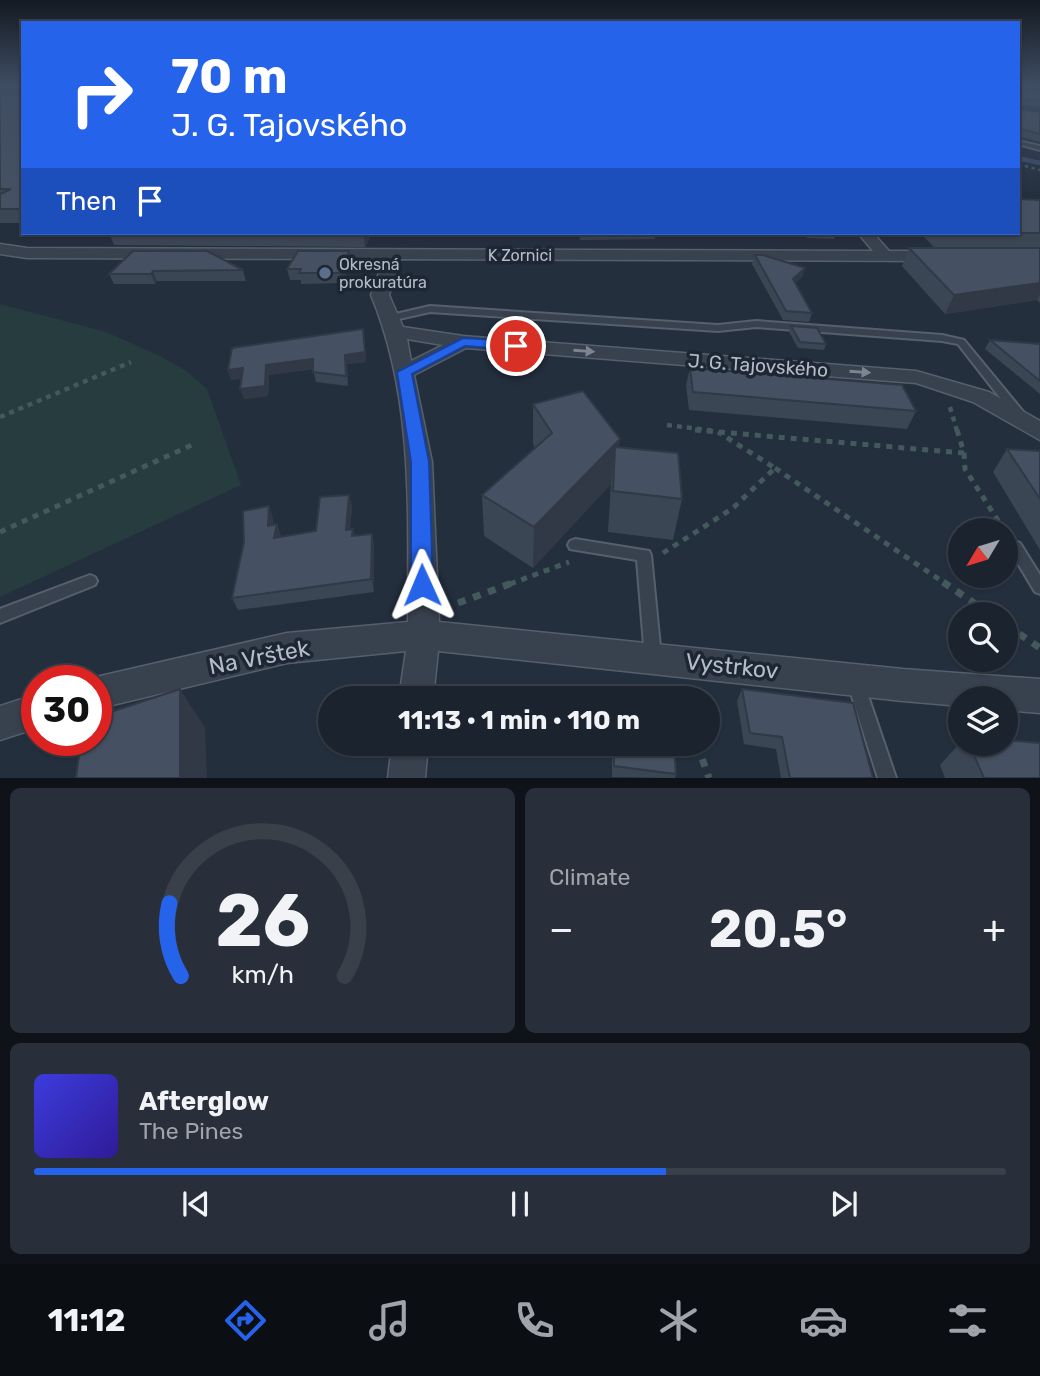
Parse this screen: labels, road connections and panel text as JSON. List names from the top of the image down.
{
  "streets": {
    "street": [
      "K Zornici",
      "J. G. Tajovského",
      "Na Vrštek",
      "Vystrkov"
    ]
  },
  "crossings": [
    ["Na Vrštek", "Vystrkov"]
  ],
  "one_way": ["J. G. Tajovského"],
  "places": ["Okresná prokuratúra"],
  "north": "bottom left",
  "page": {
    "turn": ["70 m", "J. G. Tajovského"],
    "then": "Then",
    "limit": "30",
    "trip": "11:13 · 1 min · 110 m",
    "tile": "Climate",
    "heat": ["−", "20.5°", "+"],
    "song": ["Afterglow", "The Pines"],
    "tabs": "11:12",
    "gauge": ["26", "km/h"]
  }
}
